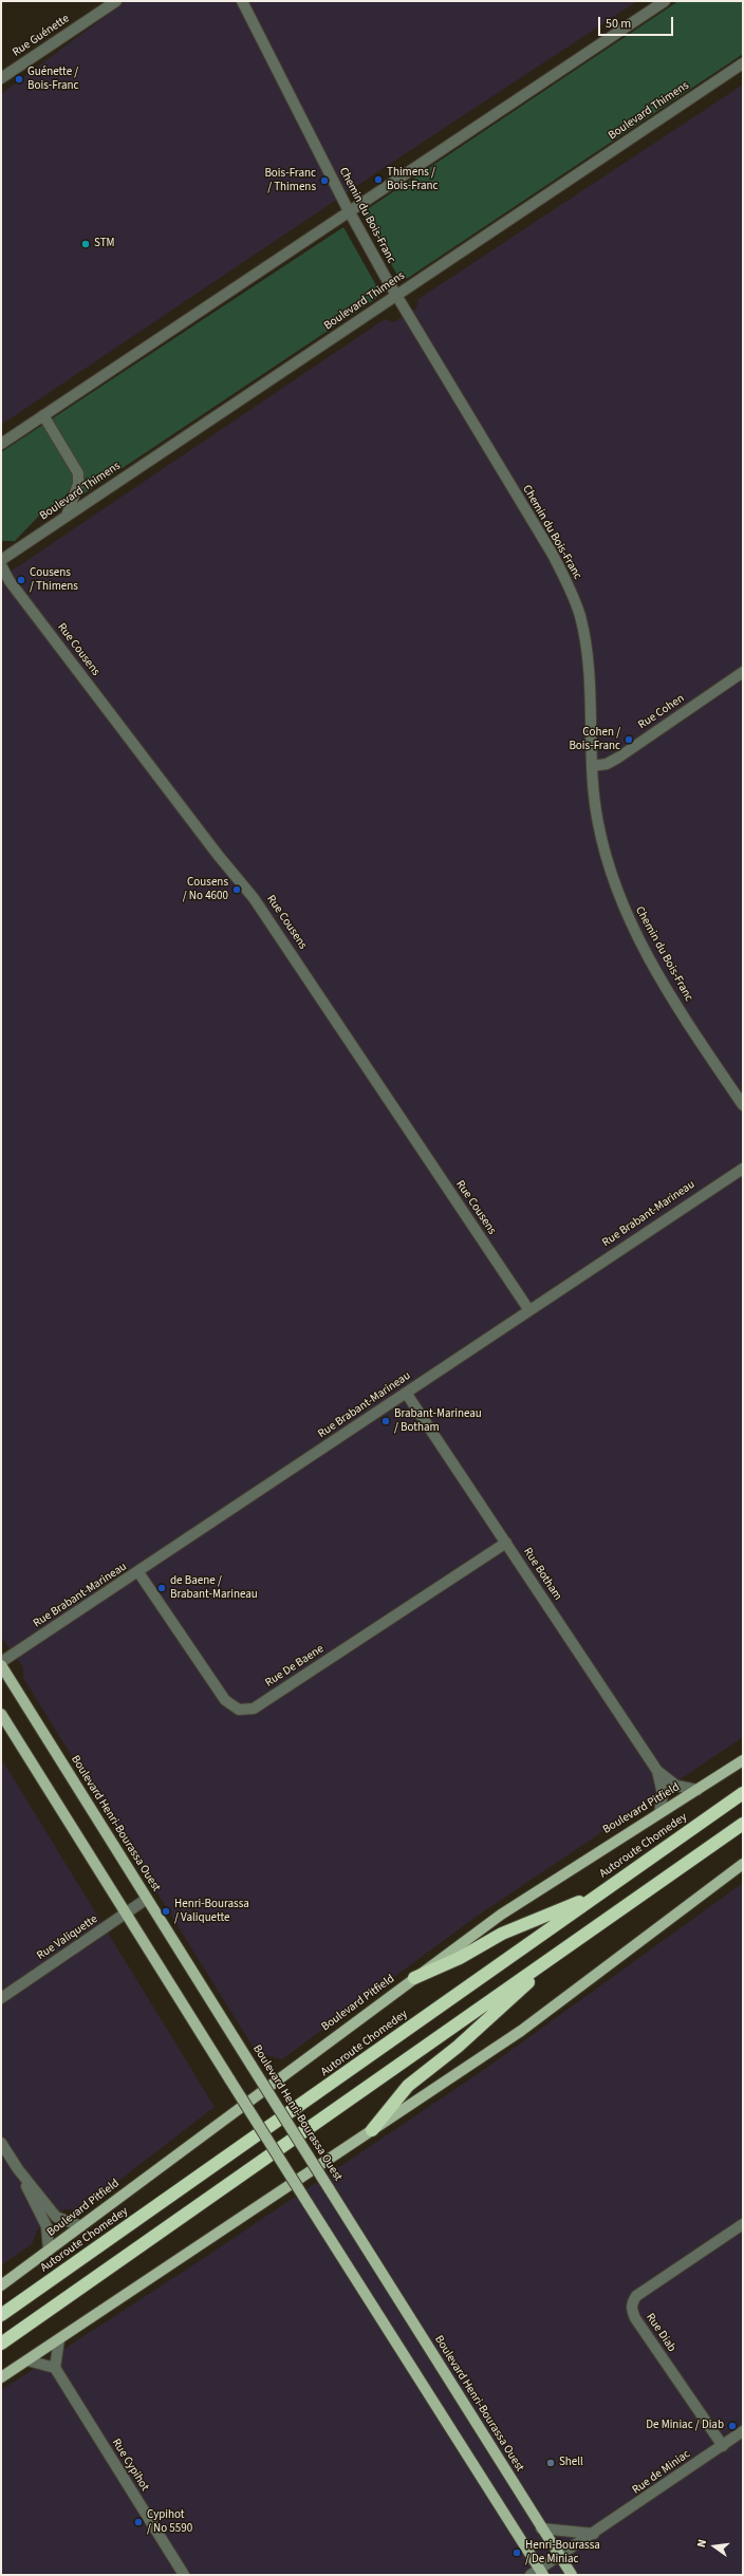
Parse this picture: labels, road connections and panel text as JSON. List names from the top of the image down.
{
  "streets": {
    "highway": ["Autoroute Chomedey"],
    "main road": ["Boulevard Pitfield", "Boulevard Henri-Bourassa Ouest"],
    "street": [
      "Rue Guénette",
      "Boulevard Thimens",
      "Chemin du Bois-Franc",
      "Rue Cousens",
      "Rue Cohen",
      "Rue Brabant-Marineau",
      "Rue Botham",
      "Rue De Baene",
      "Rue Valiquette",
      "Rue Diab",
      "Rue Cypihot",
      "Rue de Miniac"
    ]
  },
  "crossings": [
    ["Boulevard Thimens", "Chemin du Bois-Franc"],
    ["Chemin du Bois-Franc", "Rue Cohen"],
    ["Rue Cousens", "Rue Brabant-Marineau"],
    ["Rue Brabant-Marineau", "Rue Botham"],
    ["Rue Brabant-Marineau", "Rue De Baene"],
    ["Rue Brabant-Marineau", "Boulevard Henri-Bourassa Ouest"],
    ["Rue Botham", "Rue De Baene"],
    ["Rue Botham", "Boulevard Pitfield"],
    ["Boulevard Henri-Bourassa Ouest", "Rue Valiquette"],
    ["Boulevard Henri-Bourassa Ouest", "Rue de Miniac"],
    ["Rue Diab", "Rue de Miniac"]
  ],
  "places": [
    "Guénette / Bois-Franc",
    "Thimens / Bois-Franc",
    "Bois-Franc / Thimens",
    "STM",
    "Cousens / Thimens",
    "Cohen / Bois-Franc",
    "Cousens / No 4600",
    "Brabant-Marineau / Botham",
    "de Baene / Brabant-Marineau",
    "Henri-Bourassa / Valiquette",
    "De Miniac / Diab",
    "Shell",
    "Cypihot / No 5590",
    "Henri-Bourassa / De Miniac"
  ],
  "scale_bar": "50 m",
  "north": "left"
}
